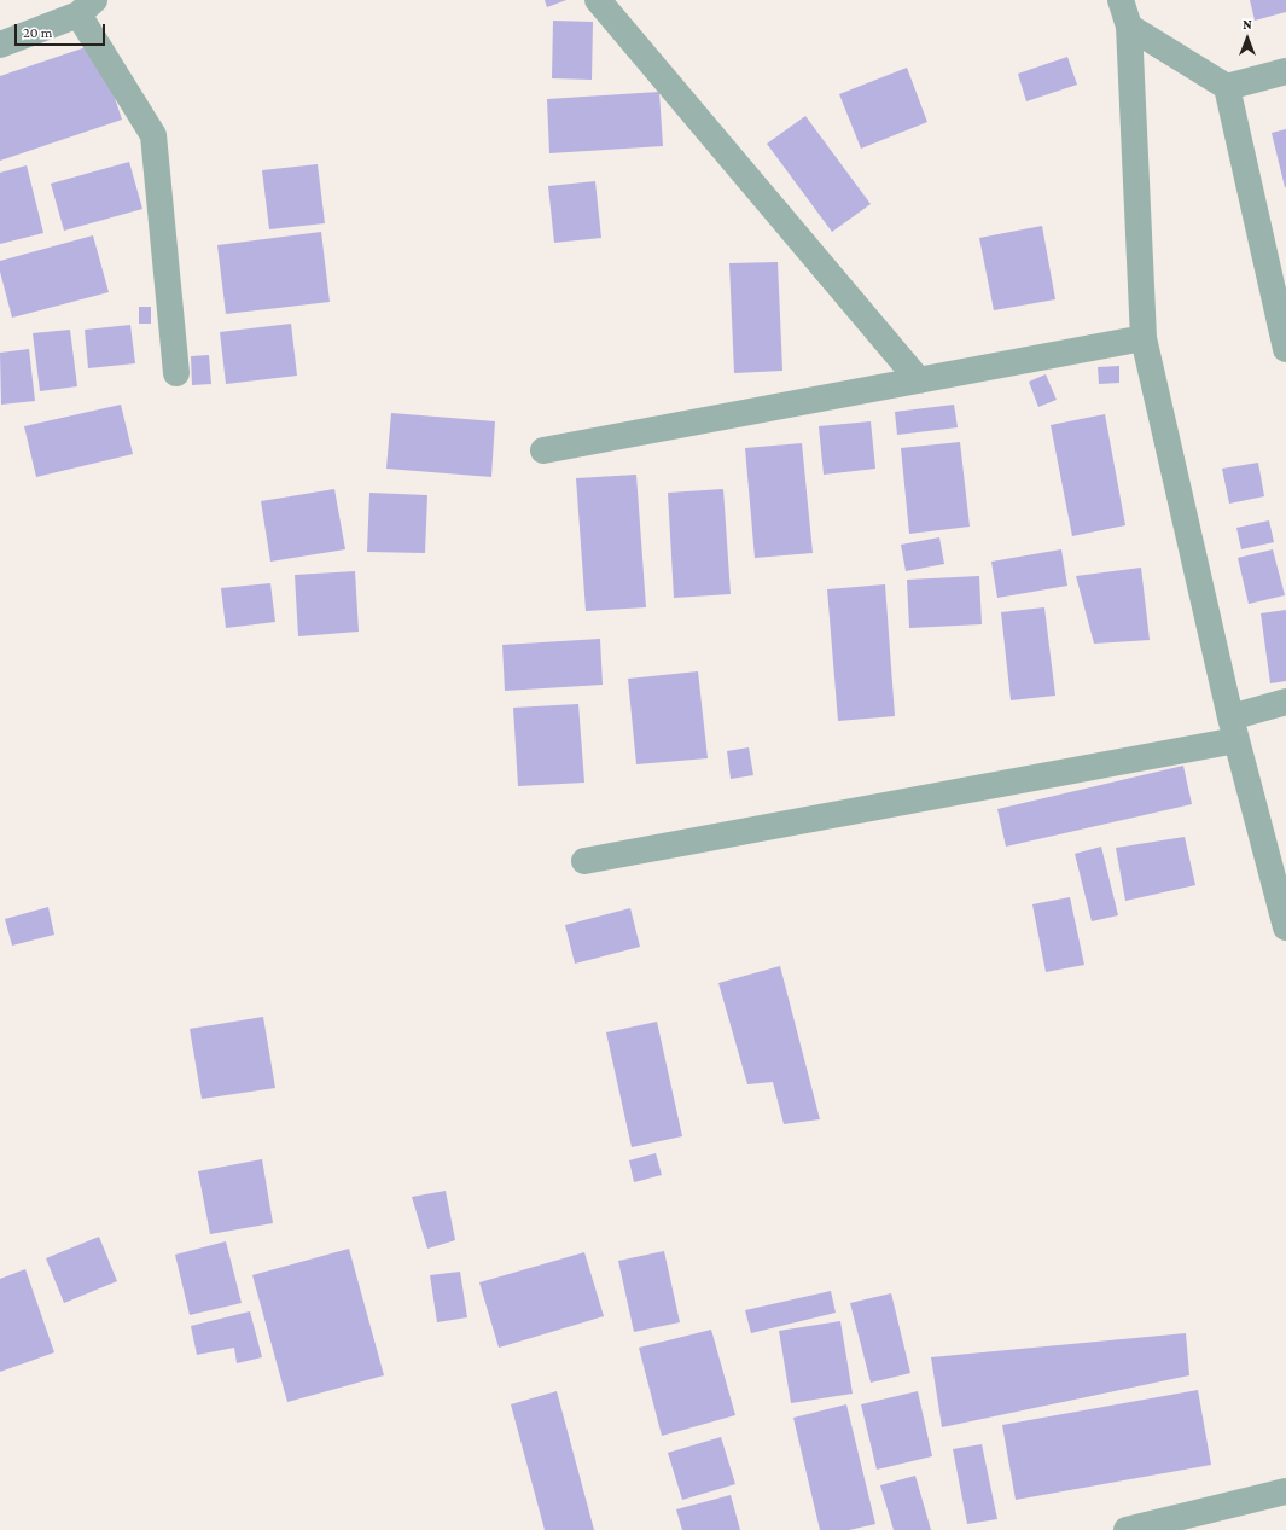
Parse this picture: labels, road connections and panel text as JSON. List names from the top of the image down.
{
  "scale_bar": "20 m",
  "north": "top"
}
